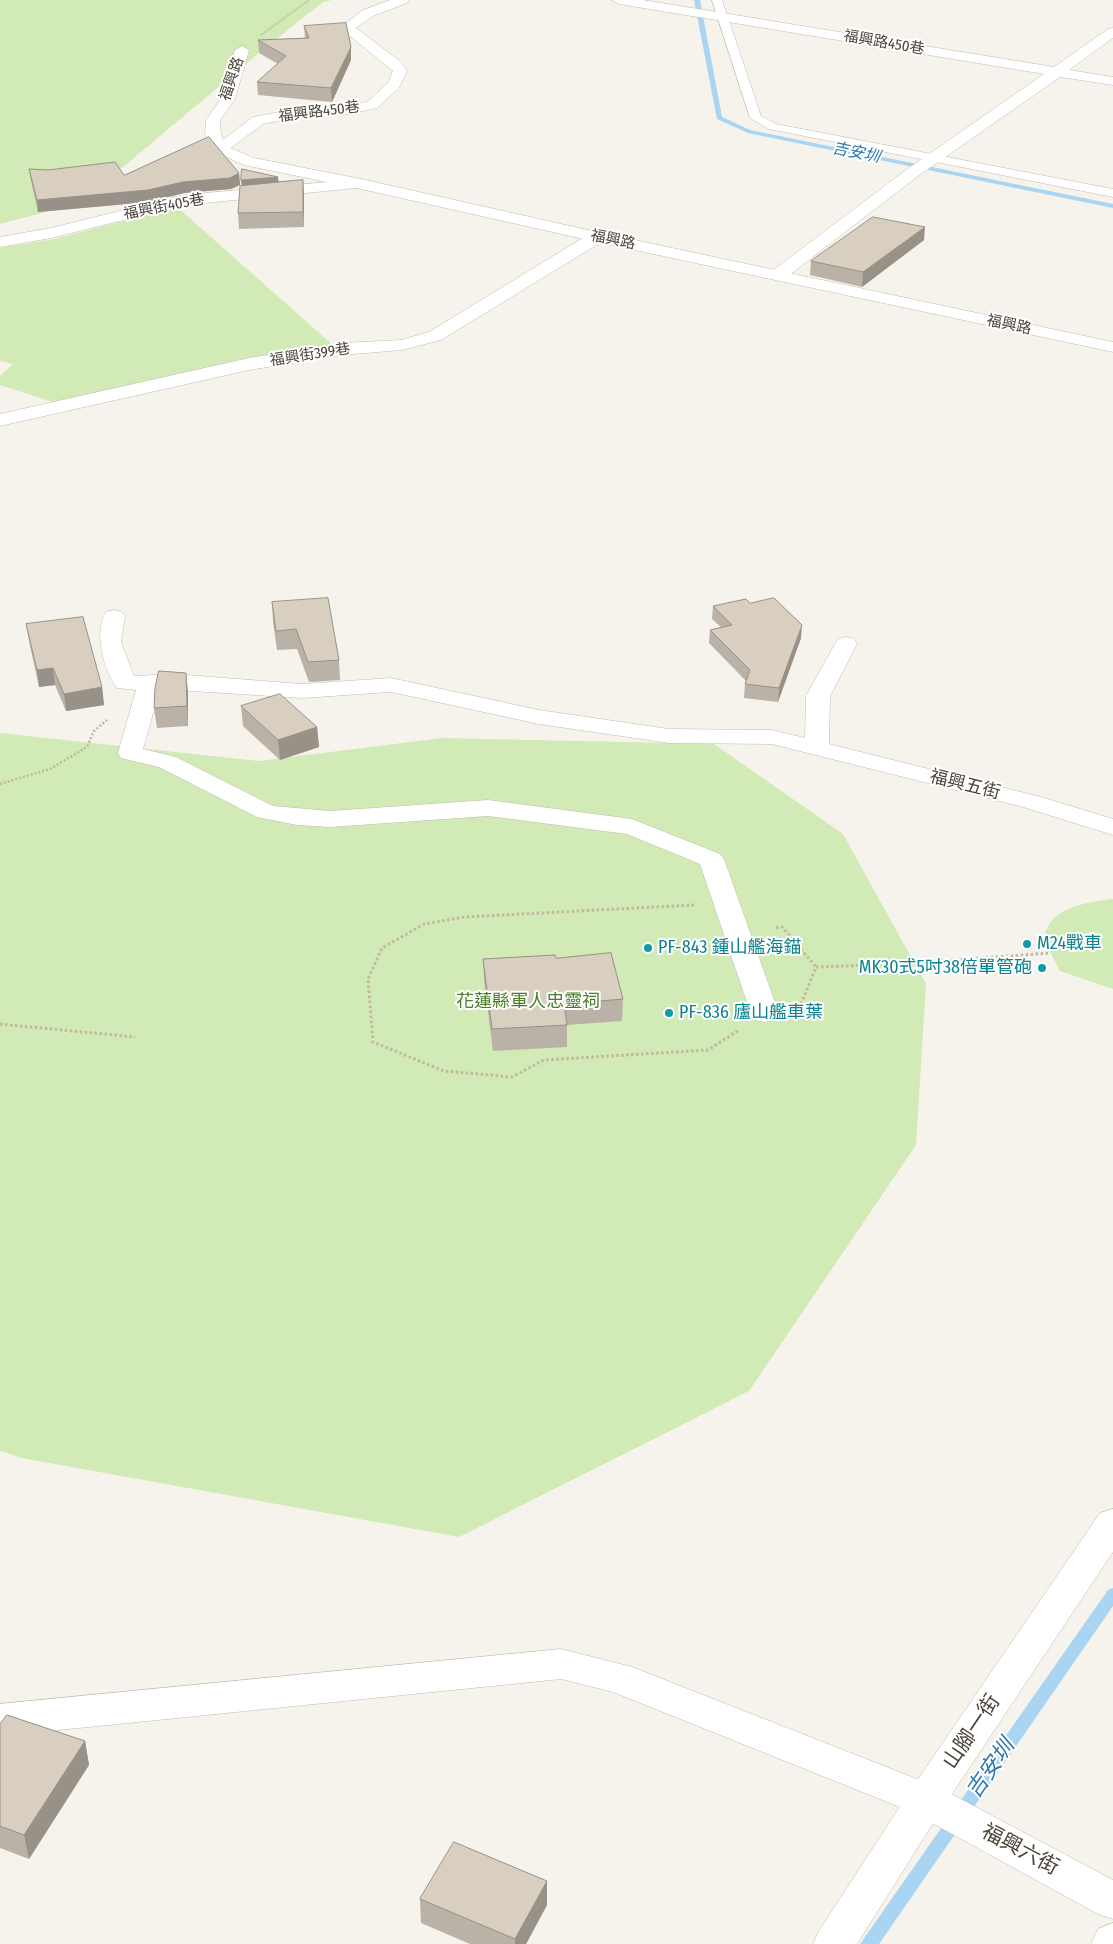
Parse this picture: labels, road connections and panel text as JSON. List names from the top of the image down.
{
  "streets": {
    "street": [
      "福興路450巷",
      "福興路",
      "福興街405巷",
      "福興街399巷",
      "福興五街",
      "山腳一街",
      "福興六街"
    ]
  },
  "crossings": [
    ["福興路450巷", "福興路"],
    ["福興路", "福興街405巷"],
    ["福興路", "福興街399巷"],
    ["山腳一街", "福興六街"]
  ],
  "water": ["吉安圳"],
  "parks": ["花蓮縣軍人忠靈祠"],
  "places": [
    "M24戰車",
    "PF-843 鍾山艦海錨",
    "MK30式5吋38倍單管砲",
    "PF-836 廬山艦車葉"
  ]
}
